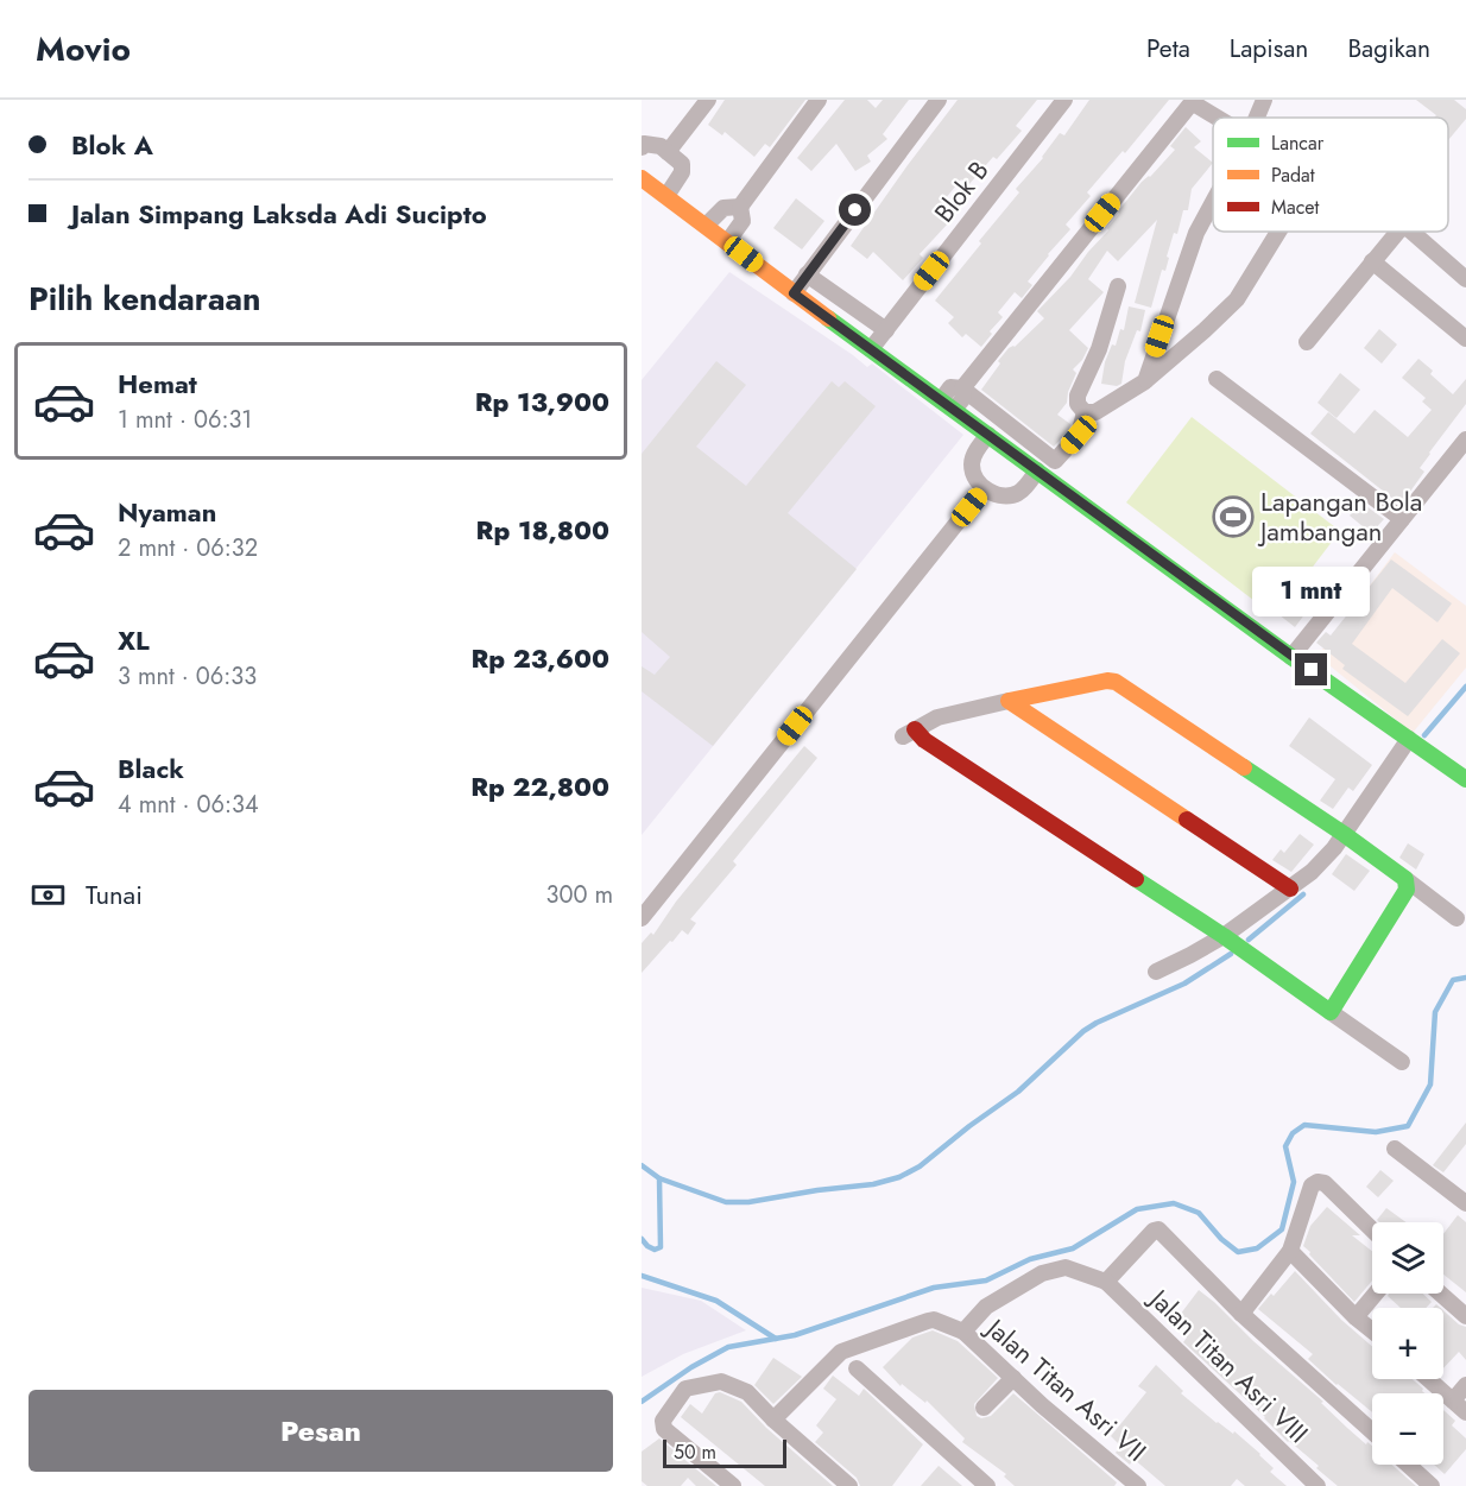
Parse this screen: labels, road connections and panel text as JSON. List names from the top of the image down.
{
  "streets": {
    "street": ["Blok B", "Jalan Titan Asri VIII", "Jalan Titan Asri VII"]
  },
  "places": {
    "sports": ["Lapangan Bola Jambangan"]
  },
  "legend": ["Lancar", "Padat", "Macet"],
  "scale_bar": "50 m",
  "page": {
    "header": "Movio",
    "nav": ["Peta", "Lapisan", "Bagikan"],
    "banner": ["Blok A", "Jalan Simpang Laksda Adi Sucipto"],
    "heading": "Pilih kendaraan",
    "list": [
      {
        "name": "Hemat",
        "note": "1 mnt · 06:31",
        "value": "Rp 13,900"
      },
      {
        "name": "Nyaman",
        "note": "2 mnt · 06:32",
        "value": "Rp 18,800"
      },
      {
        "name": "XL",
        "note": "3 mnt · 06:33",
        "value": "Rp 23,600"
      },
      {
        "name": "Black",
        "note": "4 mnt · 06:34",
        "value": "Rp 22,800"
      }
    ],
    "bubble": "1 mnt",
    "pay": ["Tunai", "300 m"],
    "map_buttons": ["+", "−"],
    "buttons": "Pesan",
    "scale": "50 m"
  }
}
